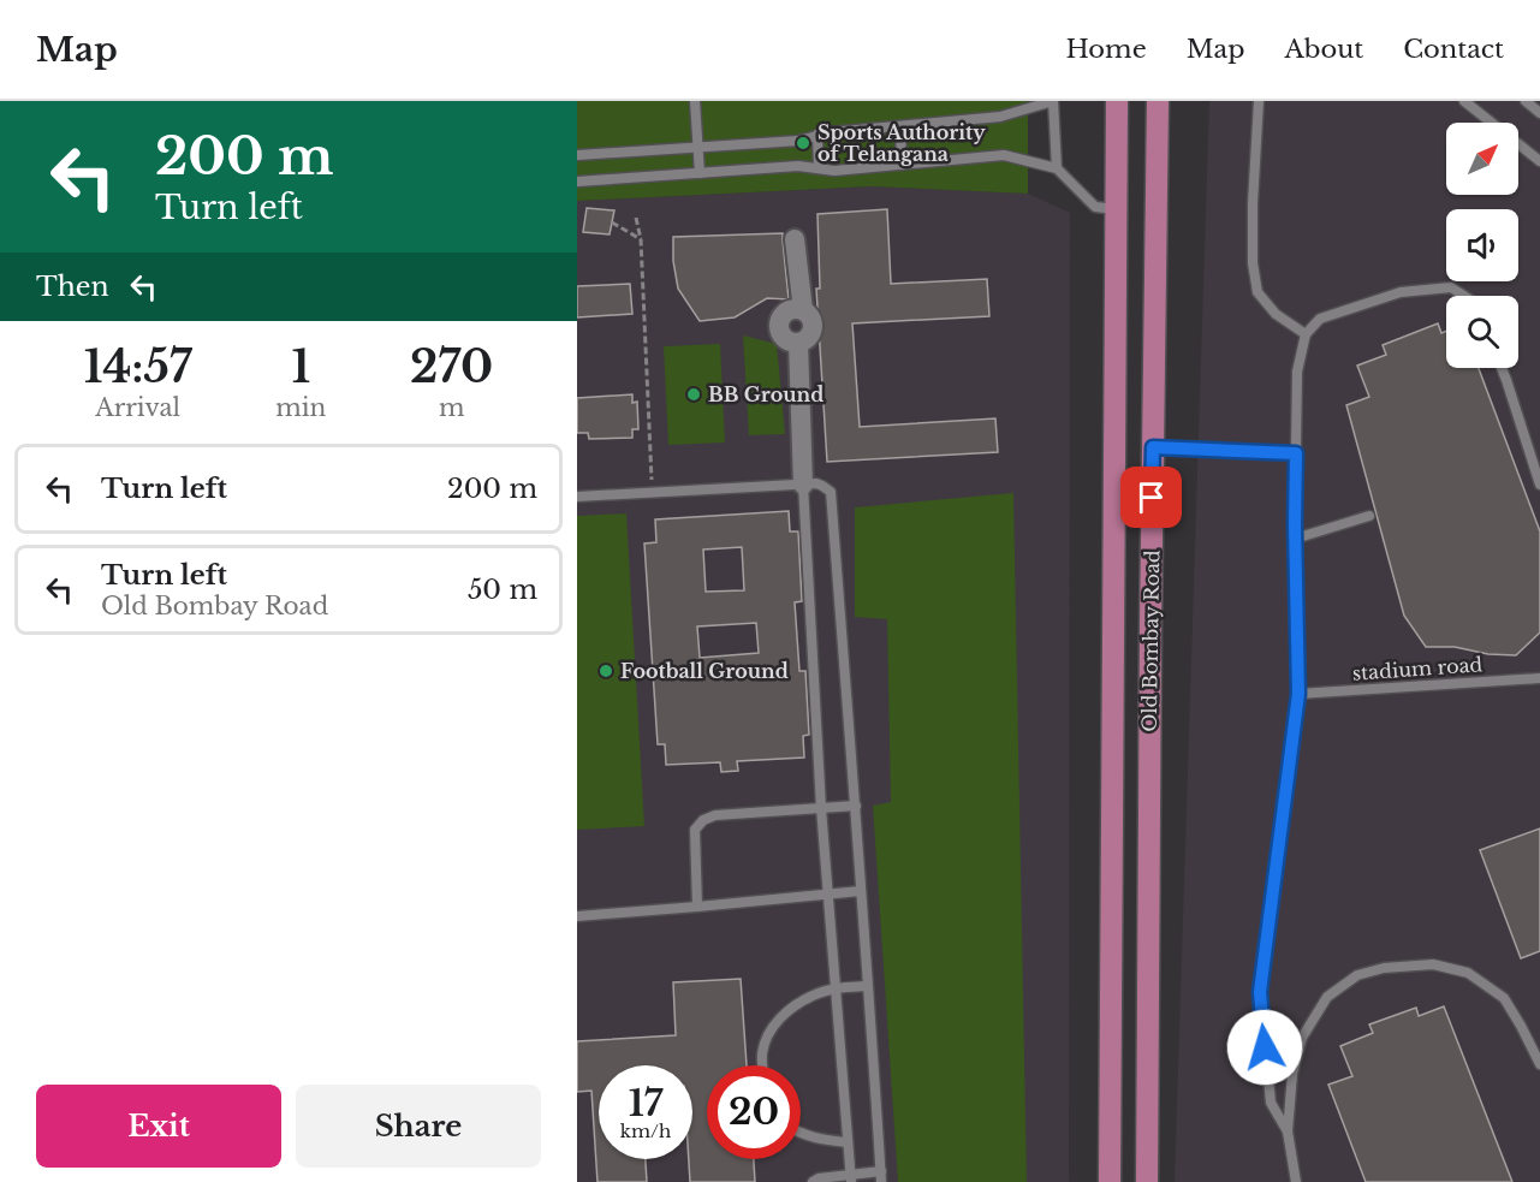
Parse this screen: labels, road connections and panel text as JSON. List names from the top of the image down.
{
  "streets": {
    "main road": ["Old Bombay Road"],
    "lane": ["stadium road"]
  },
  "places": ["Sports Authority of Telangana", "BB Ground", "Football Ground"],
  "north": "top right",
  "page": {
    "header": "Map",
    "nav": [
      "Home",
      "Map",
      "About",
      "Contact"
    ],
    "turn": ["200 m", "Turn left"],
    "then": "Then",
    "eta": [
      "14:57",
      "Arrival",
      "1",
      "min",
      "270",
      "m"
    ],
    "list": [
      {
        "name": "Turn left",
        "value": "200 m"
      },
      {
        "name": "Turn left",
        "note": "Old Bombay Road",
        "value": "50 m"
      }
    ],
    "speed": "17 km/h",
    "limit": "20",
    "buttons": ["Exit", "Share"]
  }
}
